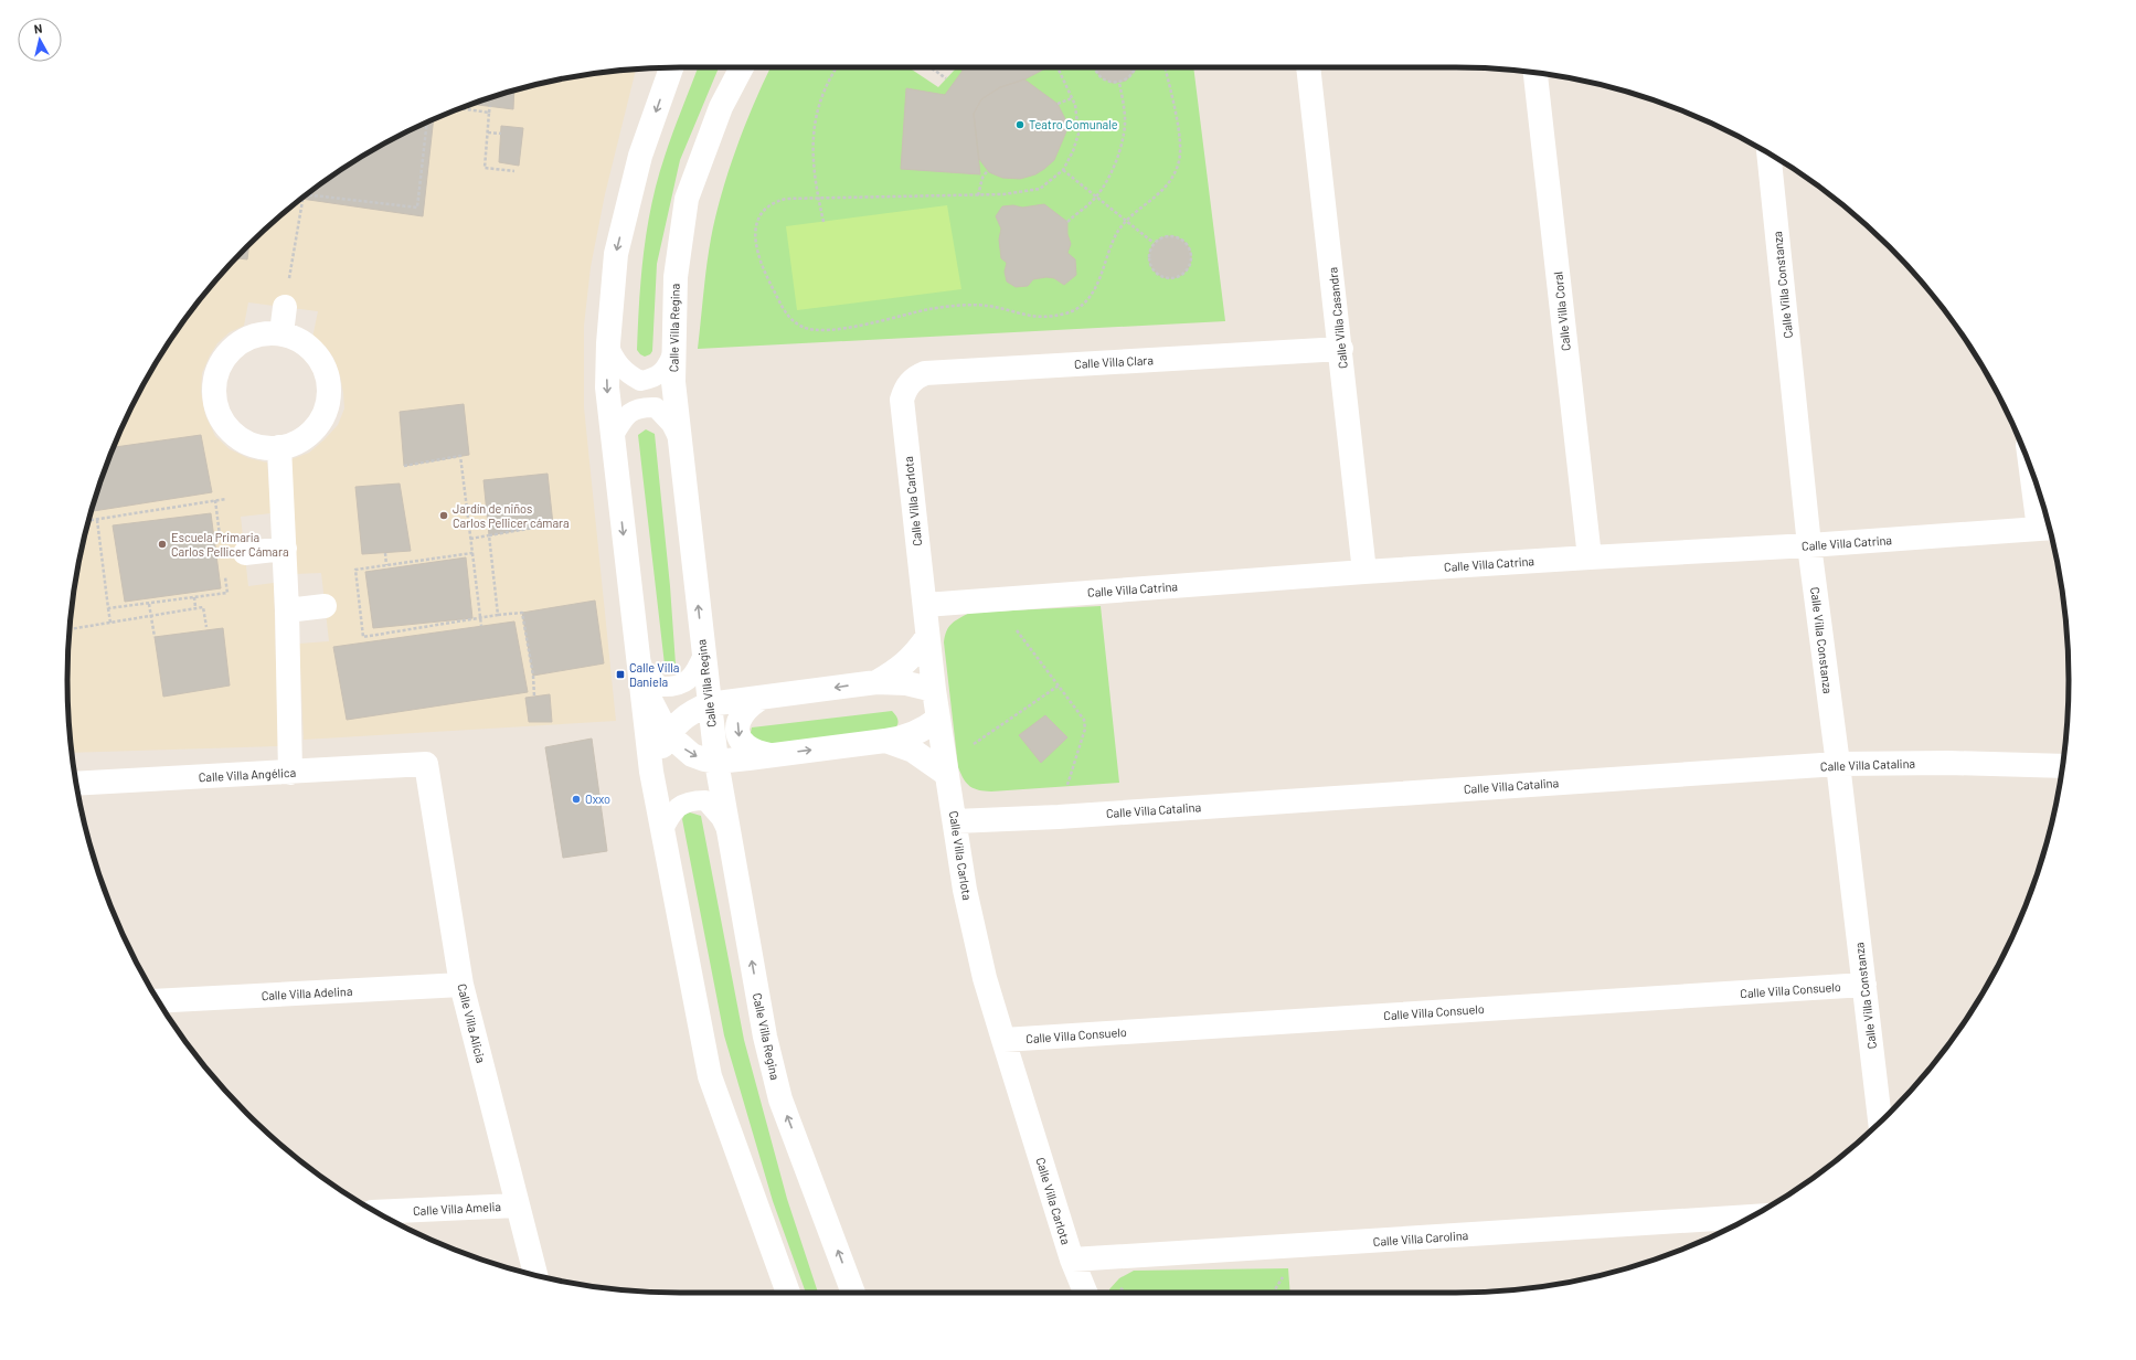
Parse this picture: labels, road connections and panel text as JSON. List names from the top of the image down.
{
  "streets": {
    "street": [
      "Calle Villa Constanza",
      "Calle Villa Coral",
      "Calle Villa Casandra",
      "Calle Villa Regina",
      "Calle Villa Clara",
      "Calle Villa Carlota",
      "Calle Villa Catrina",
      "Calle Villa Catalina",
      "Calle Villa Angélica",
      "Calle Villa Consuelo",
      "Calle Villa Adelina",
      "Calle Villa Alicia",
      "Calle Villa Amelia",
      "Calle Villa Carolina"
    ]
  },
  "crossings": [
    ["Calle Villa Constanza", "Calle Villa Catrina"],
    ["Calle Villa Constanza", "Calle Villa Catalina"],
    ["Calle Villa Constanza", "Calle Villa Consuelo"],
    ["Calle Villa Coral", "Calle Villa Catrina"],
    ["Calle Villa Casandra", "Calle Villa Clara"],
    ["Calle Villa Casandra", "Calle Villa Catrina"],
    ["Calle Villa Clara", "Calle Villa Carlota"],
    ["Calle Villa Carlota", "Calle Villa Catrina"],
    ["Calle Villa Carlota", "Calle Villa Catalina"],
    ["Calle Villa Carlota", "Calle Villa Consuelo"],
    ["Calle Villa Carlota", "Calle Villa Carolina"],
    ["Calle Villa Angélica", "Calle Villa Alicia"],
    ["Calle Villa Adelina", "Calle Villa Alicia"],
    ["Calle Villa Alicia", "Calle Villa Amelia"]
  ],
  "places": {
    "other": [
      "Teatro Comunale",
      "Jardín de niños Carlos Pellicer cámara",
      "Escuela Primaria Carlos Pellicer Cámara",
      "Oxxo"
    ],
    "transit": ["Calle Villa Daniela"]
  },
  "north": "top"
}
